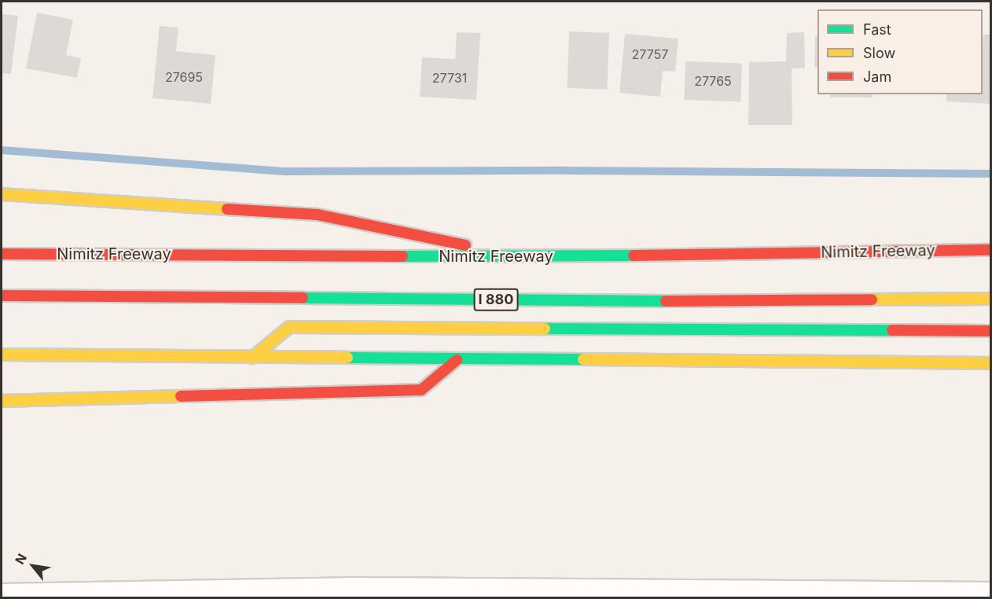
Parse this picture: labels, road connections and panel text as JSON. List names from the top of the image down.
{
  "streets": {
    "highway": ["Nimitz Freeway", "I 880"]
  },
  "house_numbers": [
    "27757",
    "27695",
    "27731",
    "27765"
  ],
  "legend": ["Fast", "Slow", "Jam"],
  "north": "top left"
}
